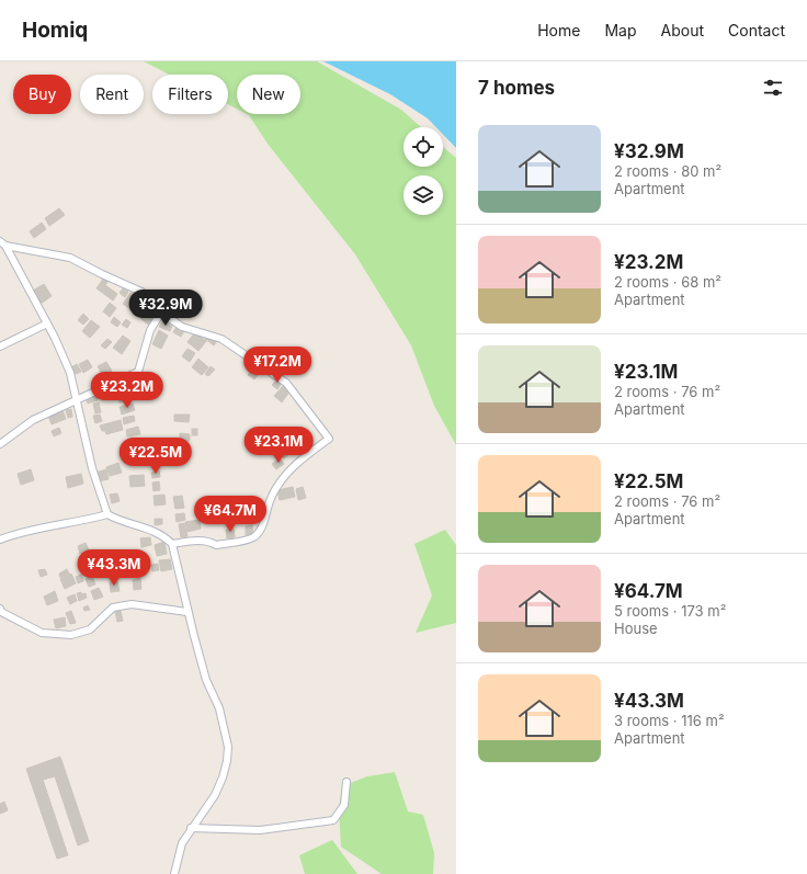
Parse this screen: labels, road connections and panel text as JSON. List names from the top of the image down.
{
  "page": {
    "header": "Homiq",
    "nav": [
      "Home",
      "Map",
      "About",
      "Contact"
    ],
    "heading": "7 homes",
    "chip": [
      "Buy",
      "Rent",
      "Filters",
      "New"
    ],
    "list": [
      {
        "name": "¥32.9M",
        "note": "2 rooms · 80 m² · Apartment"
      },
      {
        "name": "¥23.2M",
        "note": "2 rooms · 68 m² · Apartment"
      },
      {
        "name": "¥23.1M",
        "note": "2 rooms · 76 m² · Apartment"
      },
      {
        "name": "¥22.5M",
        "note": "2 rooms · 76 m² · Apartment"
      },
      {
        "name": "¥64.7M",
        "note": "5 rooms · 173 m² · House"
      },
      {
        "name": "¥43.3M",
        "note": "3 rooms · 116 m² · Apartment"
      }
    ],
    "price": [
      "¥32.9M",
      "¥17.2M",
      "¥23.2M",
      "¥23.1M",
      "¥22.5M",
      "¥64.7M",
      "¥43.3M"
    ]
  }
}
